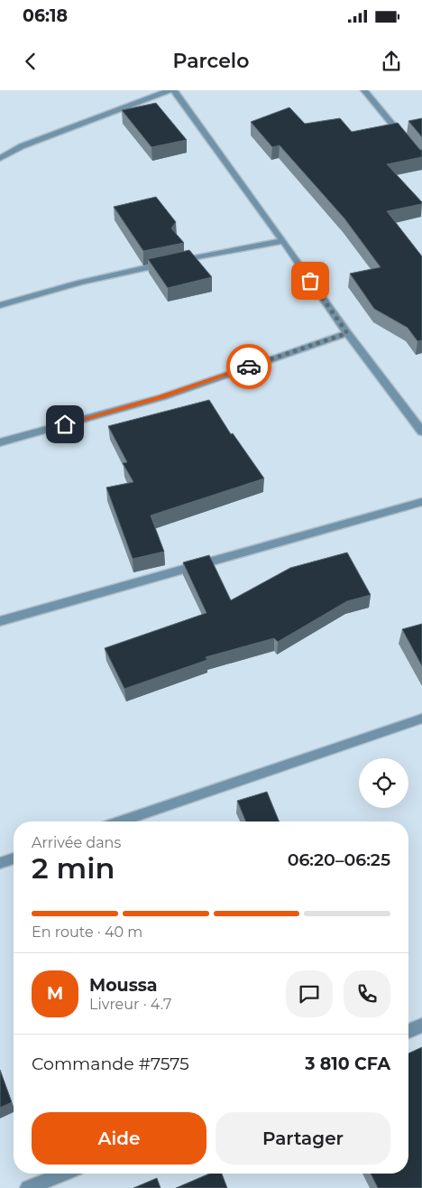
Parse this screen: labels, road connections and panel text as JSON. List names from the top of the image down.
{
  "page": {
    "status": "06:18",
    "header": "Parcelo",
    "heading": ["2 min", "Arrivée dans", "06:20–06:25"],
    "panel": [
      "Moussa",
      "Livreur · 4.7",
      "Commande #7575",
      "3 810 CFA"
    ],
    "bar": "En route · 40 m",
    "round": "M",
    "buttons": ["Aide", "Partager"]
  }
}
